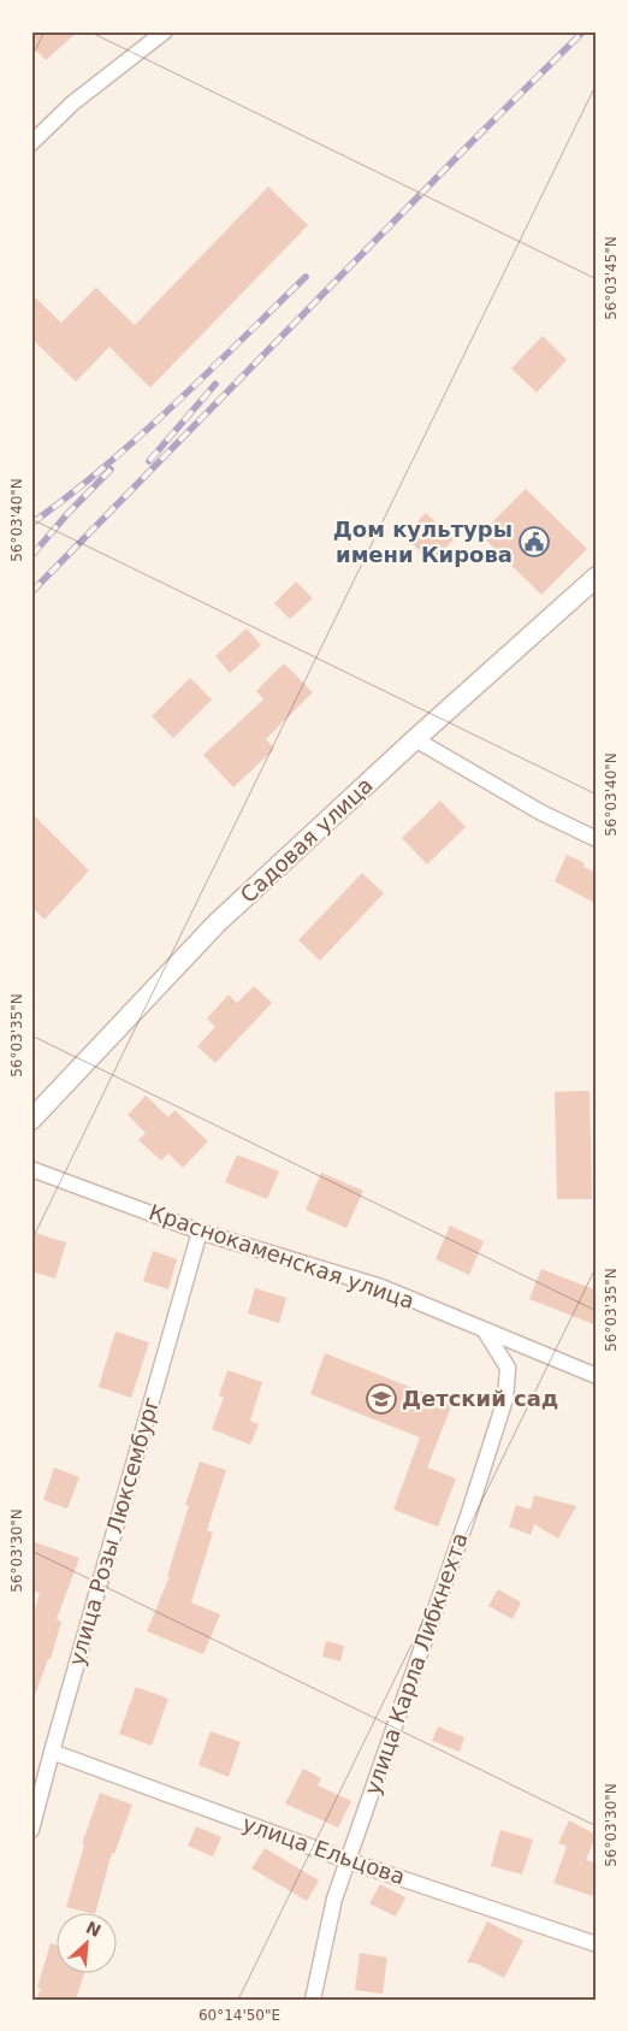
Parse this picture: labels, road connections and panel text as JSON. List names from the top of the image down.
{
  "streets": {
    "street": [
      "Садовая улица",
      "Краснокаменская улица",
      "улица Розы Люксембург",
      "улица Карла Либкнехта",
      "улица Ельцова"
    ]
  },
  "crossings": [
    ["Краснокаменская улица", "улица Розы Люксембург"],
    ["Краснокаменская улица", "улица Карла Либкнехта"],
    ["улица Розы Люксембург", "улица Ельцова"],
    ["улица Карла Либкнехта", "улица Ельцова"]
  ],
  "places": {
    "public building": ["Дом культуры имени Кирова"],
    "school or university": ["Детский сад"]
  },
  "north": "top right",
  "coordinates": [
    "56°03'45\"N",
    "56°03'40\"N",
    "56°03'35\"N",
    "56°03'30\"N",
    "60°14'50\"E"
  ]
}
